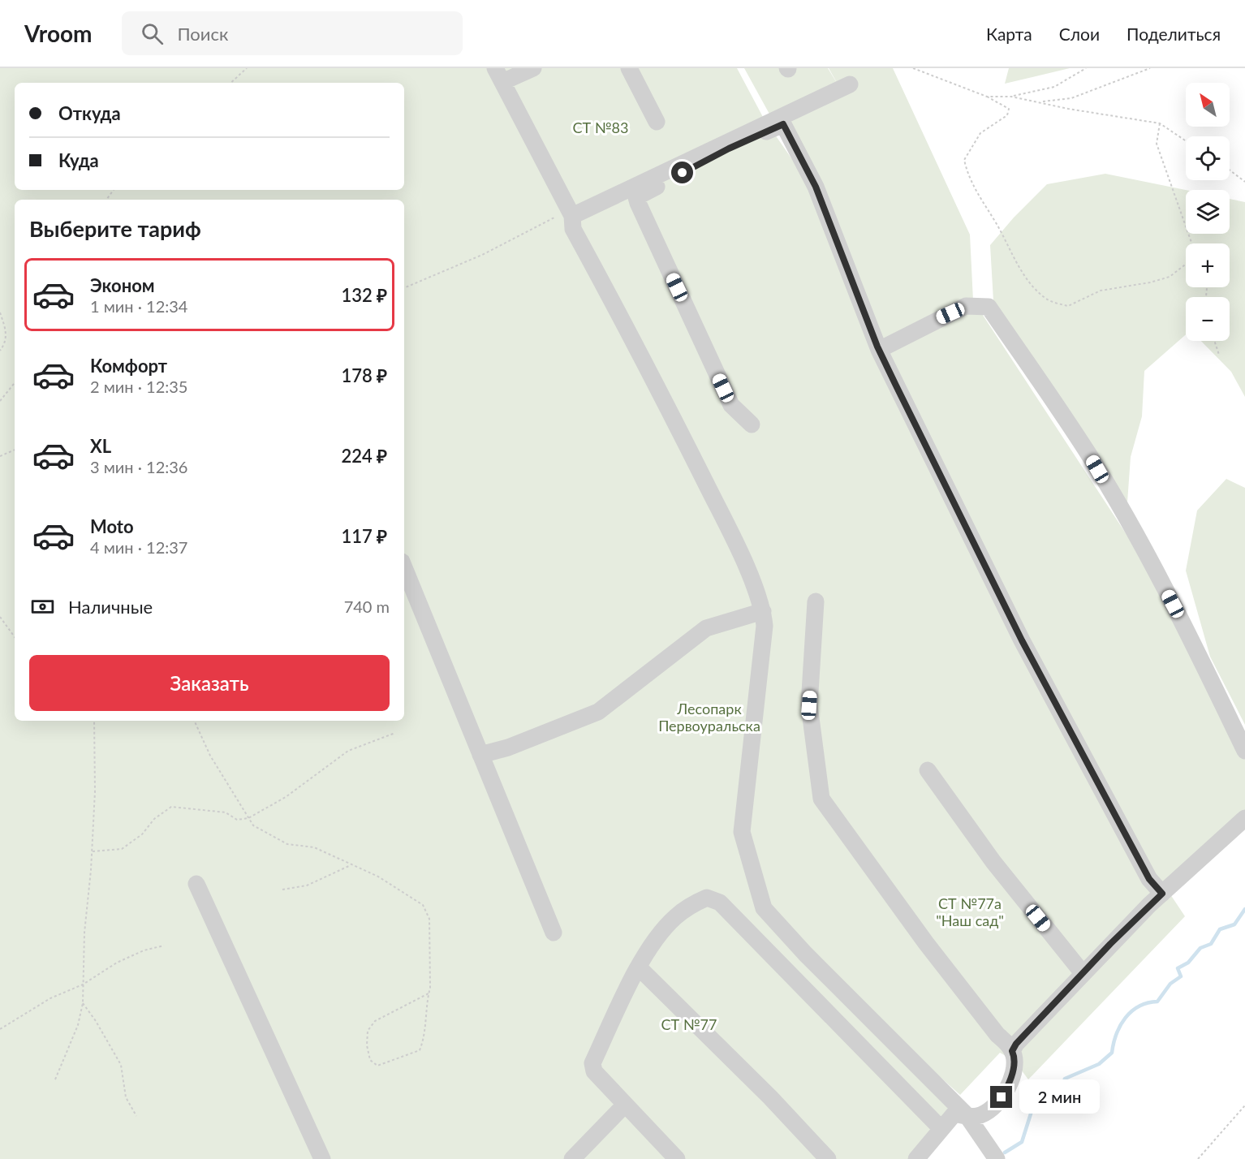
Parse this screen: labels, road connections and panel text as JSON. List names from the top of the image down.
{
  "parks": [
    "СТ №83",
    "Лесопарк Первоуральска",
    "СТ №77а \"Наш сад\"",
    "СТ №77"
  ],
  "north": "top left",
  "page": {
    "header": "Vroom",
    "search": "Поиск",
    "nav": ["Карта", "Слои", "Поделиться"],
    "map_buttons": ["+", "−"],
    "banner": ["Откуда", "Куда"],
    "heading": "Выберите тариф",
    "list": [
      {
        "name": "Эконом",
        "note": "1 мин · 12:34",
        "value": "132 ₽"
      },
      {
        "name": "Комфорт",
        "note": "2 мин · 12:35",
        "value": "178 ₽"
      },
      {
        "name": "XL",
        "note": "3 мин · 12:36",
        "value": "224 ₽"
      },
      {
        "name": "Moto",
        "note": "4 мин · 12:37",
        "value": "117 ₽"
      }
    ],
    "pay": ["Наличные", "740 m"],
    "buttons": "Заказать",
    "bubble": "2 мин"
  }
}
